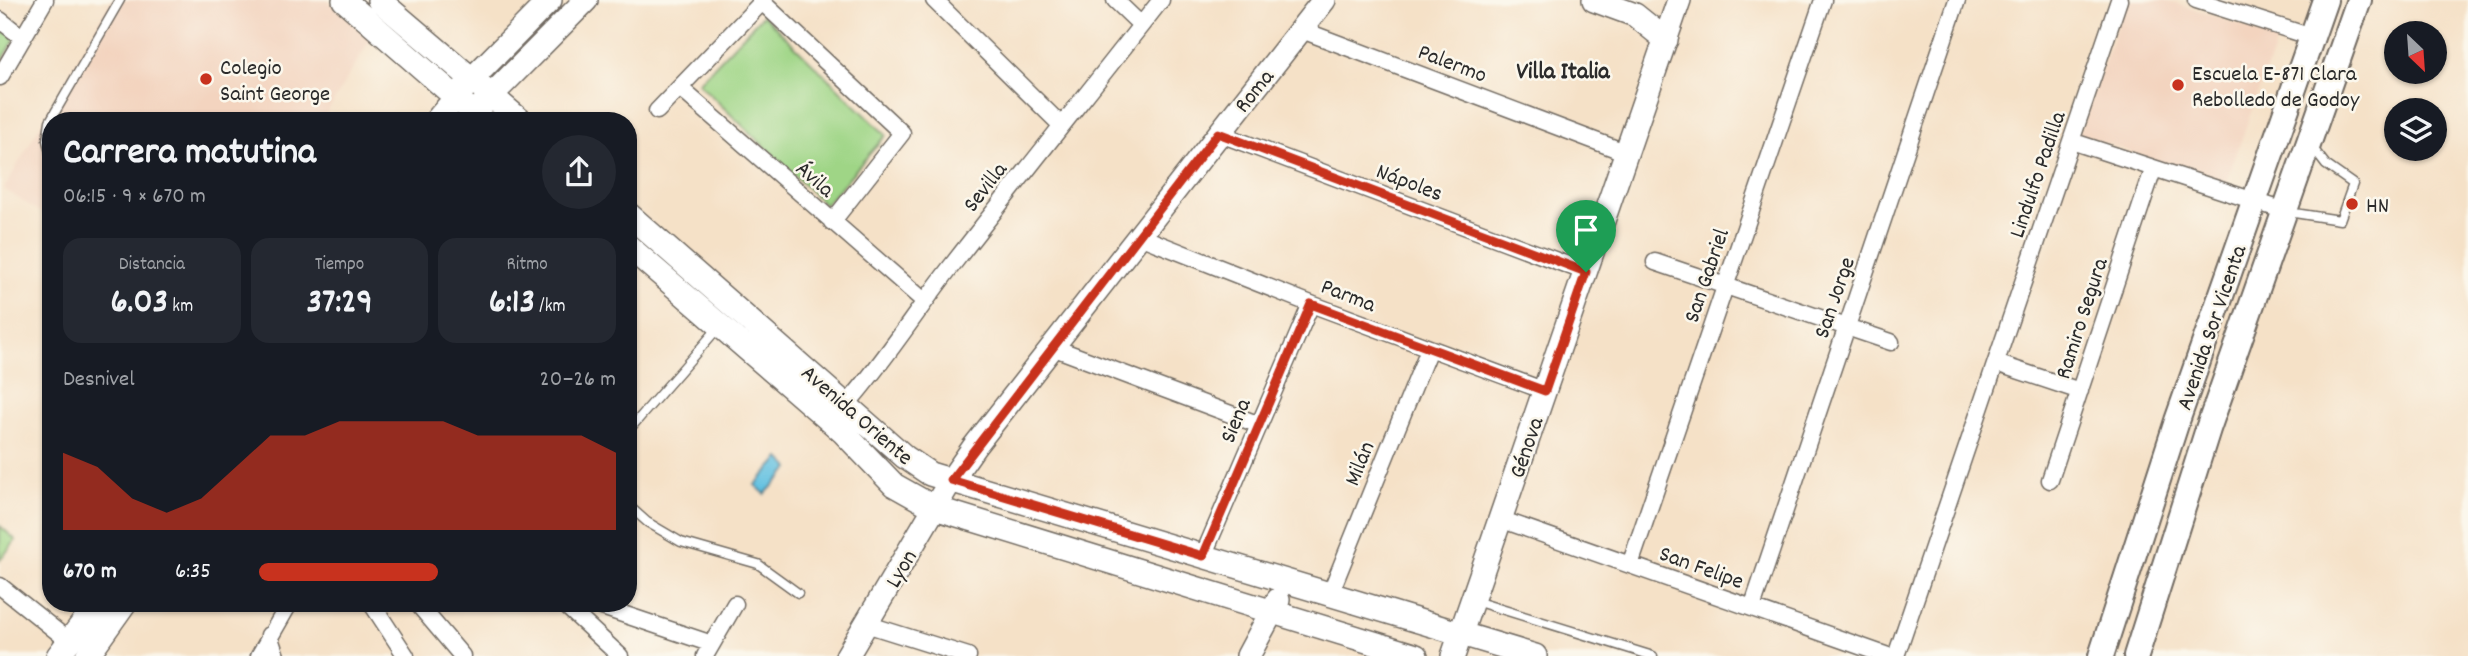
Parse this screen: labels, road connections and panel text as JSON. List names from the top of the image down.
{
  "streets": {
    "main road": [
      "Roma",
      "Avenida Sor Vicenta",
      "Avenida Oriente",
      "Génova",
      "Lyon"
    ],
    "street": [
      "Palermo",
      "Lindulfo Padilla",
      "Ávila",
      "Nápoles",
      "Sevilla",
      "San Gabriel",
      "Parma",
      "San Jorge",
      "Ramiro Segura",
      "Siena",
      "Milán",
      "San Felipe"
    ]
  },
  "crossings": [
    ["Palermo", "Roma"],
    ["Palermo", "Génova"],
    ["Roma", "Nápoles"],
    ["Roma", "Parma"],
    ["Roma", "Avenida Oriente"],
    ["Roma", "Lyon"],
    ["Ávila", "Sevilla"],
    ["Nápoles", "Génova"],
    ["Sevilla", "Avenida Oriente"],
    ["San Gabriel", "San Felipe"],
    ["Parma", "Siena"],
    ["Parma", "Génova"],
    ["Parma", "Milán"],
    ["San Jorge", "San Felipe"],
    ["Avenida Oriente", "Siena"],
    ["Avenida Oriente", "Génova"],
    ["Avenida Oriente", "Milán"],
    ["Avenida Oriente", "Lyon"],
    ["Génova", "San Felipe"]
  ],
  "districts": ["Villa Italia"],
  "places": ["Colegio Saint George", "Escuela E-871 Clara Rebolledo de Godoy", "HN"],
  "north": "bottom right",
  "page": {
    "heading": ["Carrera matutina", "06:15 · 9 × 670 m"],
    "stats": [
      ["Distancia", "6.03 km"],
      ["Tiempo", "37:29"],
      ["Ritmo", "6:13 /km"]
    ],
    "chart": ["Desnivel", "20–26 m"],
    "list": [
      {
        "name": "670 m",
        "note": "6:35"
      }
    ]
  }
}
